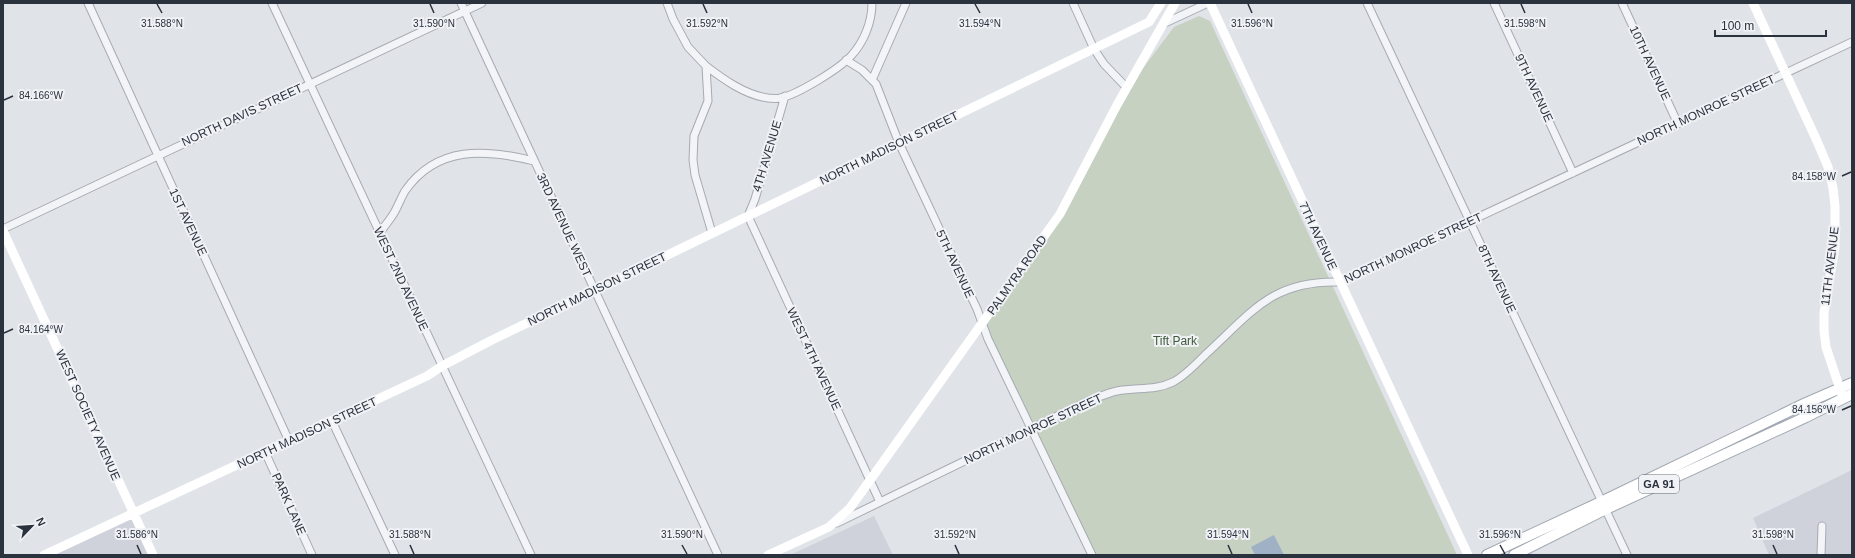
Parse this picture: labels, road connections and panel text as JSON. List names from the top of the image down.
{
  "streets": {
    "main road": [
      "NORTH MONROE STREET",
      "NORTH MADISON STREET",
      "7TH AVENUE",
      "11TH AVENUE",
      "PALMYRA ROAD",
      "WEST SOCIETY AVENUE",
      "GA 91"
    ],
    "street": [
      "10TH AVENUE",
      "9TH AVENUE",
      "NORTH DAVIS STREET",
      "4TH AVENUE",
      "1ST AVENUE",
      "3RD AVENUE WEST",
      "5TH AVENUE",
      "WEST 2ND AVENUE",
      "8TH AVENUE",
      "WEST 4TH AVENUE",
      "PARK LANE"
    ]
  },
  "crossings": [
    ["10TH AVENUE", "NORTH MONROE STREET"],
    ["9TH AVENUE", "NORTH MONROE STREET"],
    ["NORTH MONROE STREET", "7TH AVENUE"],
    ["NORTH MONROE STREET", "5TH AVENUE"],
    ["NORTH MONROE STREET", "11TH AVENUE"],
    ["NORTH MONROE STREET", "PALMYRA ROAD"],
    ["NORTH MONROE STREET", "8TH AVENUE"],
    ["NORTH MONROE STREET", "WEST 4TH AVENUE"],
    ["NORTH DAVIS STREET", "1ST AVENUE"],
    ["NORTH DAVIS STREET", "3RD AVENUE WEST"],
    ["NORTH DAVIS STREET", "WEST 2ND AVENUE"],
    ["NORTH DAVIS STREET", "WEST SOCIETY AVENUE"],
    ["NORTH MADISON STREET", "4TH AVENUE"],
    ["NORTH MADISON STREET", "1ST AVENUE"],
    ["NORTH MADISON STREET", "3RD AVENUE WEST"],
    ["NORTH MADISON STREET", "5TH AVENUE"],
    ["NORTH MADISON STREET", "WEST 2ND AVENUE"],
    ["NORTH MADISON STREET", "WEST 4TH AVENUE"],
    ["NORTH MADISON STREET", "WEST SOCIETY AVENUE"],
    ["NORTH MADISON STREET", "PARK LANE"],
    ["4TH AVENUE", "WEST 4TH AVENUE"],
    ["5TH AVENUE", "PALMYRA ROAD"],
    ["11TH AVENUE", "GA 91"],
    ["PALMYRA ROAD", "WEST 4TH AVENUE"],
    ["8TH AVENUE", "GA 91"]
  ],
  "parks": ["Tift Park"],
  "scale_bar": "100 m",
  "north": "top right",
  "coordinates": [
    "31.588°N",
    "31.590°N",
    "31.592°N",
    "31.594°N",
    "31.596°N",
    "31.598°N",
    "84.166°W",
    "84.158°W",
    "84.164°W",
    "84.156°W",
    "31.586°N"
  ]
}
